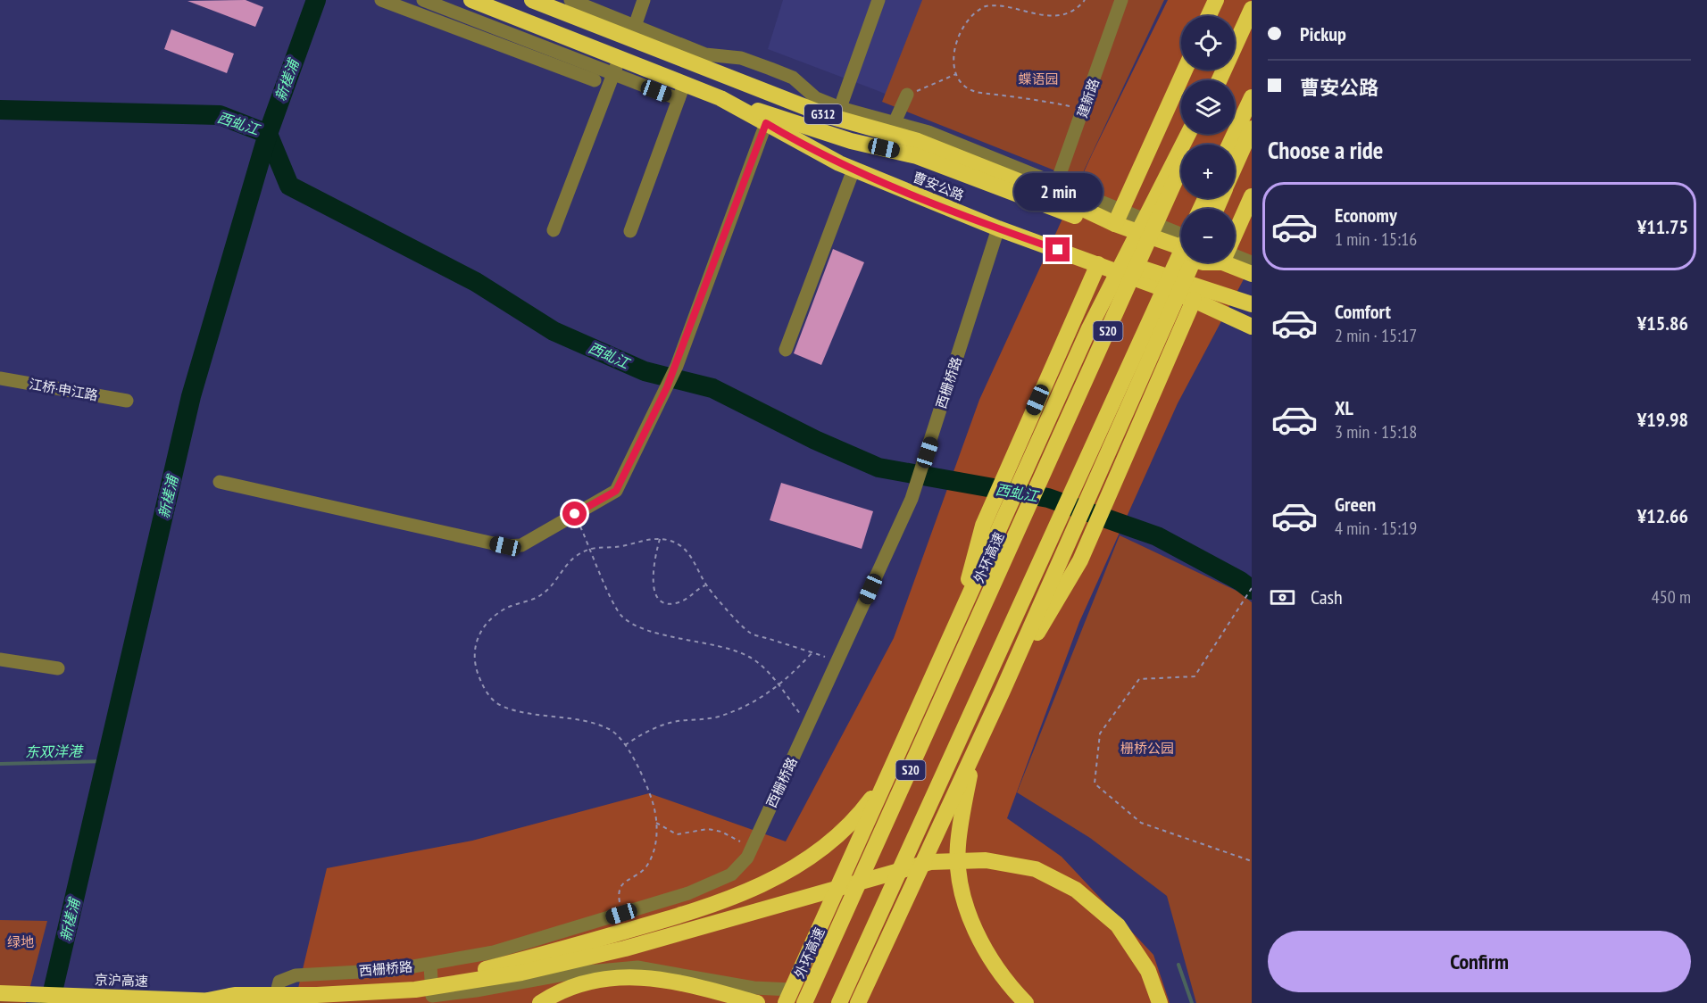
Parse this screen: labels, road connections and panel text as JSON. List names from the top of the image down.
{
  "streets": {
    "highway": [
      "G312",
      "曹安公路",
      "S20",
      "外环高速",
      "京沪高速"
    ],
    "street": ["建新路", "西栅桥路", "江桥·申江路"]
  },
  "crossings": [
    ["建新路", "G312"],
    ["曹安公路", "西栅桥路"]
  ],
  "water": ["新槎浦", "西虬江", "东双洋港"],
  "parks": ["蝶语园", "栅桥公园", "绿地"],
  "page": {
    "banner": ["Pickup", "曹安公路"],
    "map_buttons": ["+", "−"],
    "heading": "Choose a ride",
    "bubble": "2 min",
    "list": [
      {
        "name": "Economy",
        "note": "1 min · 15:16",
        "value": "¥11.75"
      },
      {
        "name": "Comfort",
        "note": "2 min · 15:17",
        "value": "¥15.86"
      },
      {
        "name": "XL",
        "note": "3 min · 15:18",
        "value": "¥19.98"
      },
      {
        "name": "Green",
        "note": "4 min · 15:19",
        "value": "¥12.66"
      }
    ],
    "pay": ["Cash", "450 m"],
    "buttons": "Confirm"
  }
}
